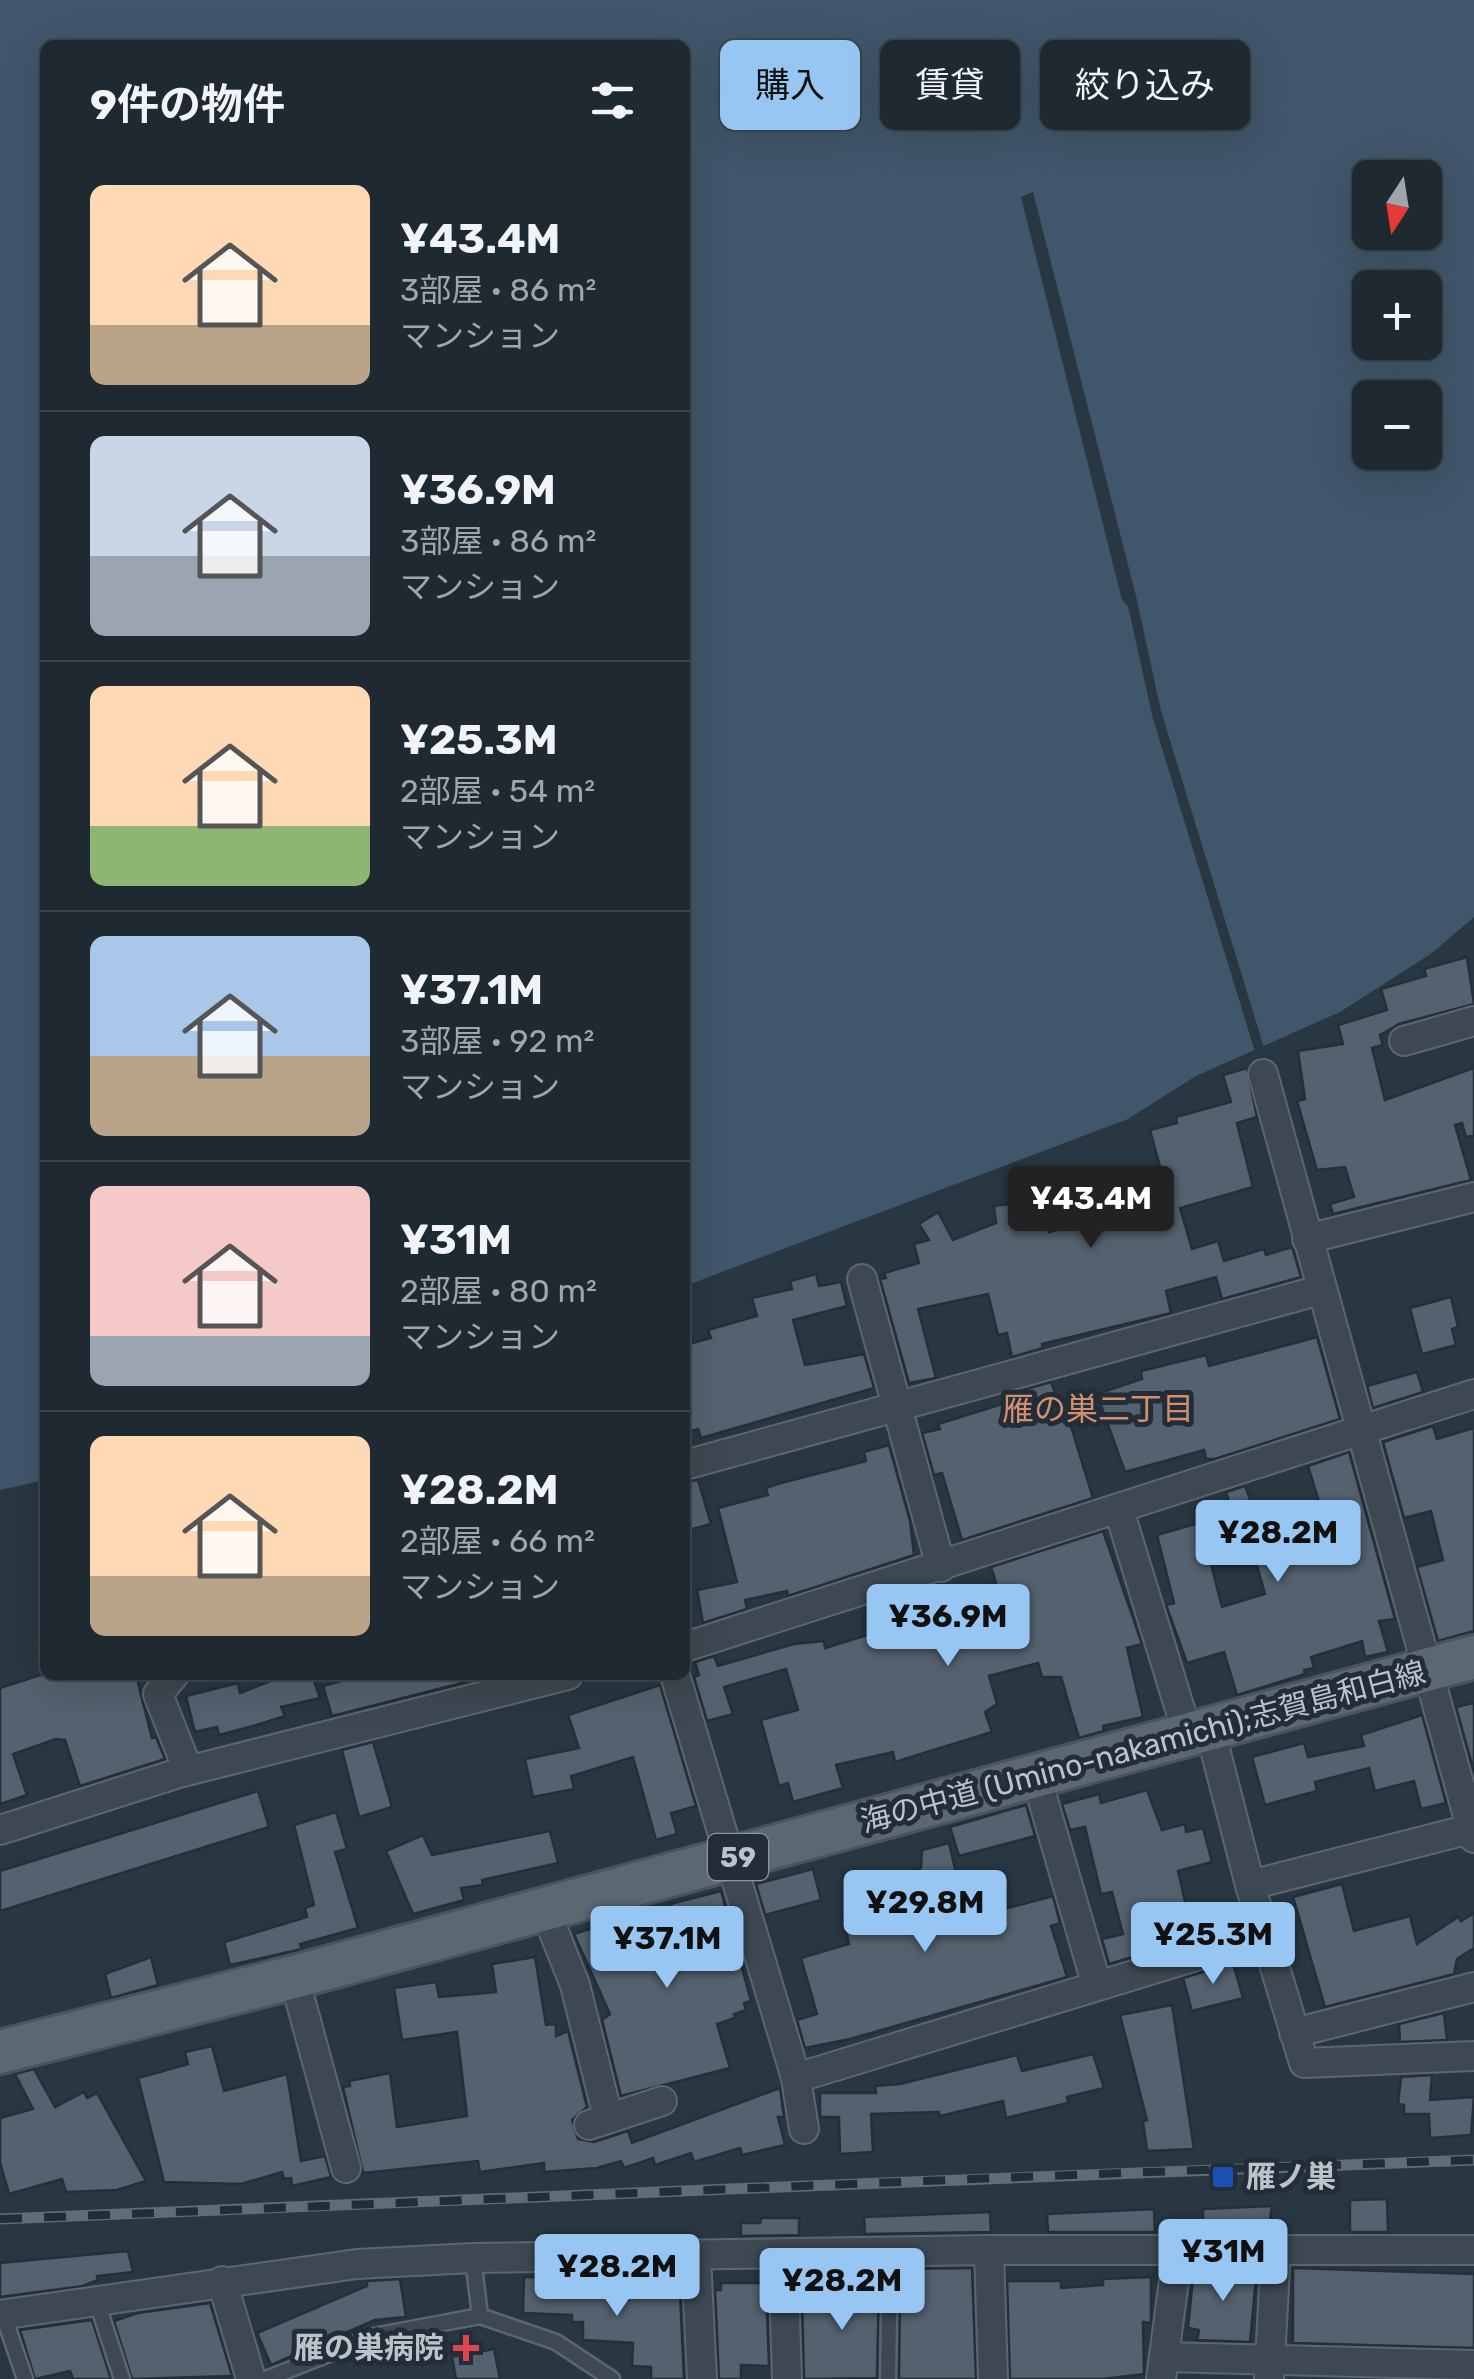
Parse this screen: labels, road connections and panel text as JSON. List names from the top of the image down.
{
  "streets": {
    "main road": ["海の中道 (Umino-nakamichi);志賀島和白線", "59"]
  },
  "districts": ["雁の巣二丁目"],
  "places": {
    "transit": ["雁ノ巣"],
    "health": ["雁の巣病院"]
  },
  "north": "bottom",
  "page": {
    "chip": ["購入", "賃貸", "絞り込み"],
    "heading": "9件の物件",
    "map_buttons": ["+", "−"],
    "list": [
      {
        "name": "¥43.4M",
        "note": "3部屋 · 86 m² · マンション"
      },
      {
        "name": "¥36.9M",
        "note": "3部屋 · 86 m² · マンション"
      },
      {
        "name": "¥25.3M",
        "note": "2部屋 · 54 m² · マンション"
      },
      {
        "name": "¥37.1M",
        "note": "3部屋 · 92 m² · マンション"
      },
      {
        "name": "¥31M",
        "note": "2部屋 · 80 m² · マンション"
      },
      {
        "name": "¥28.2M",
        "note": "2部屋 · 66 m² · マンション"
      }
    ],
    "price": [
      "¥43.4M",
      "¥28.2M",
      "¥36.9M",
      "¥29.8M",
      "¥25.3M",
      "¥37.1M",
      "¥31M",
      "¥28.2M",
      "¥28.2M"
    ]
  }
}
